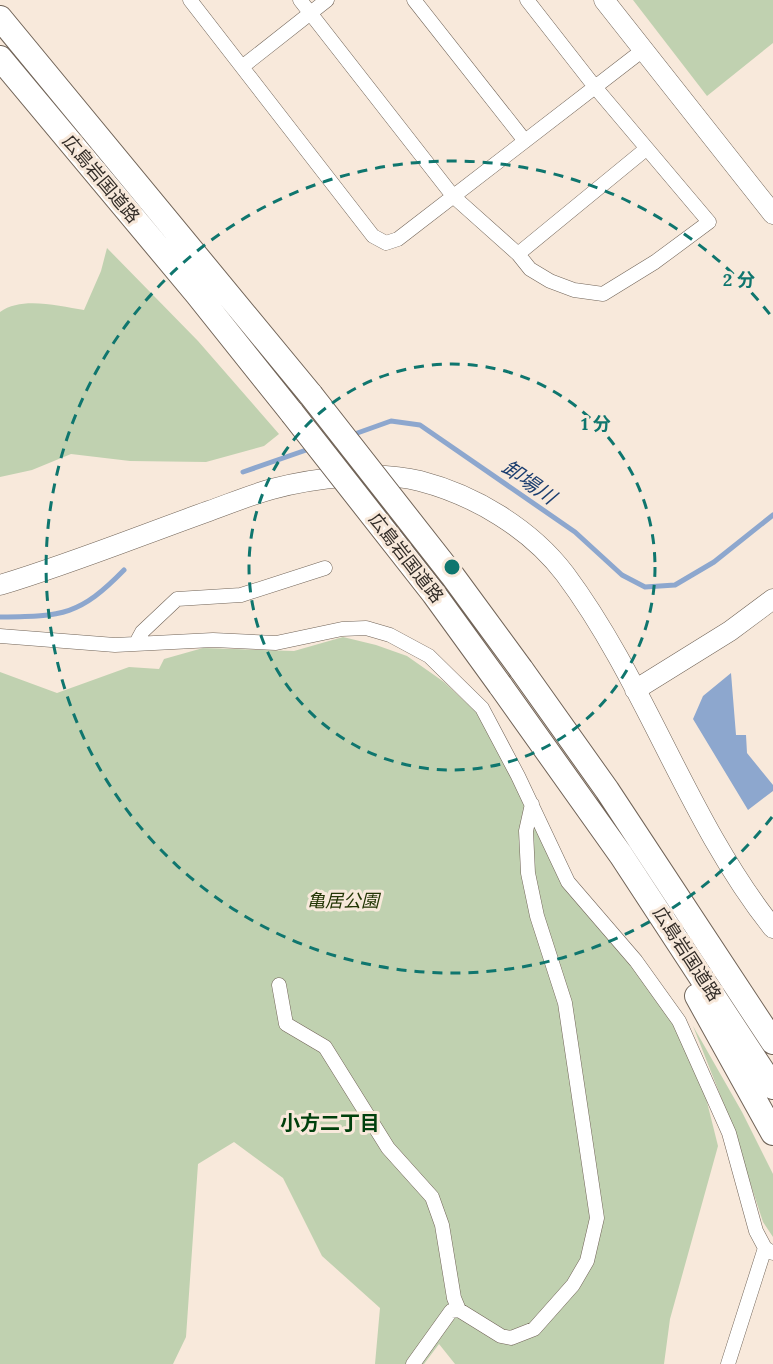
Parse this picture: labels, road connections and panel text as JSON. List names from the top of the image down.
{
  "streets": {
    "highway": ["広島岩国道路"]
  },
  "districts": ["小方二丁目"],
  "water": ["卸場川"],
  "parks": ["亀居公園"],
  "rings": ["2 分", "1 分"]
}
